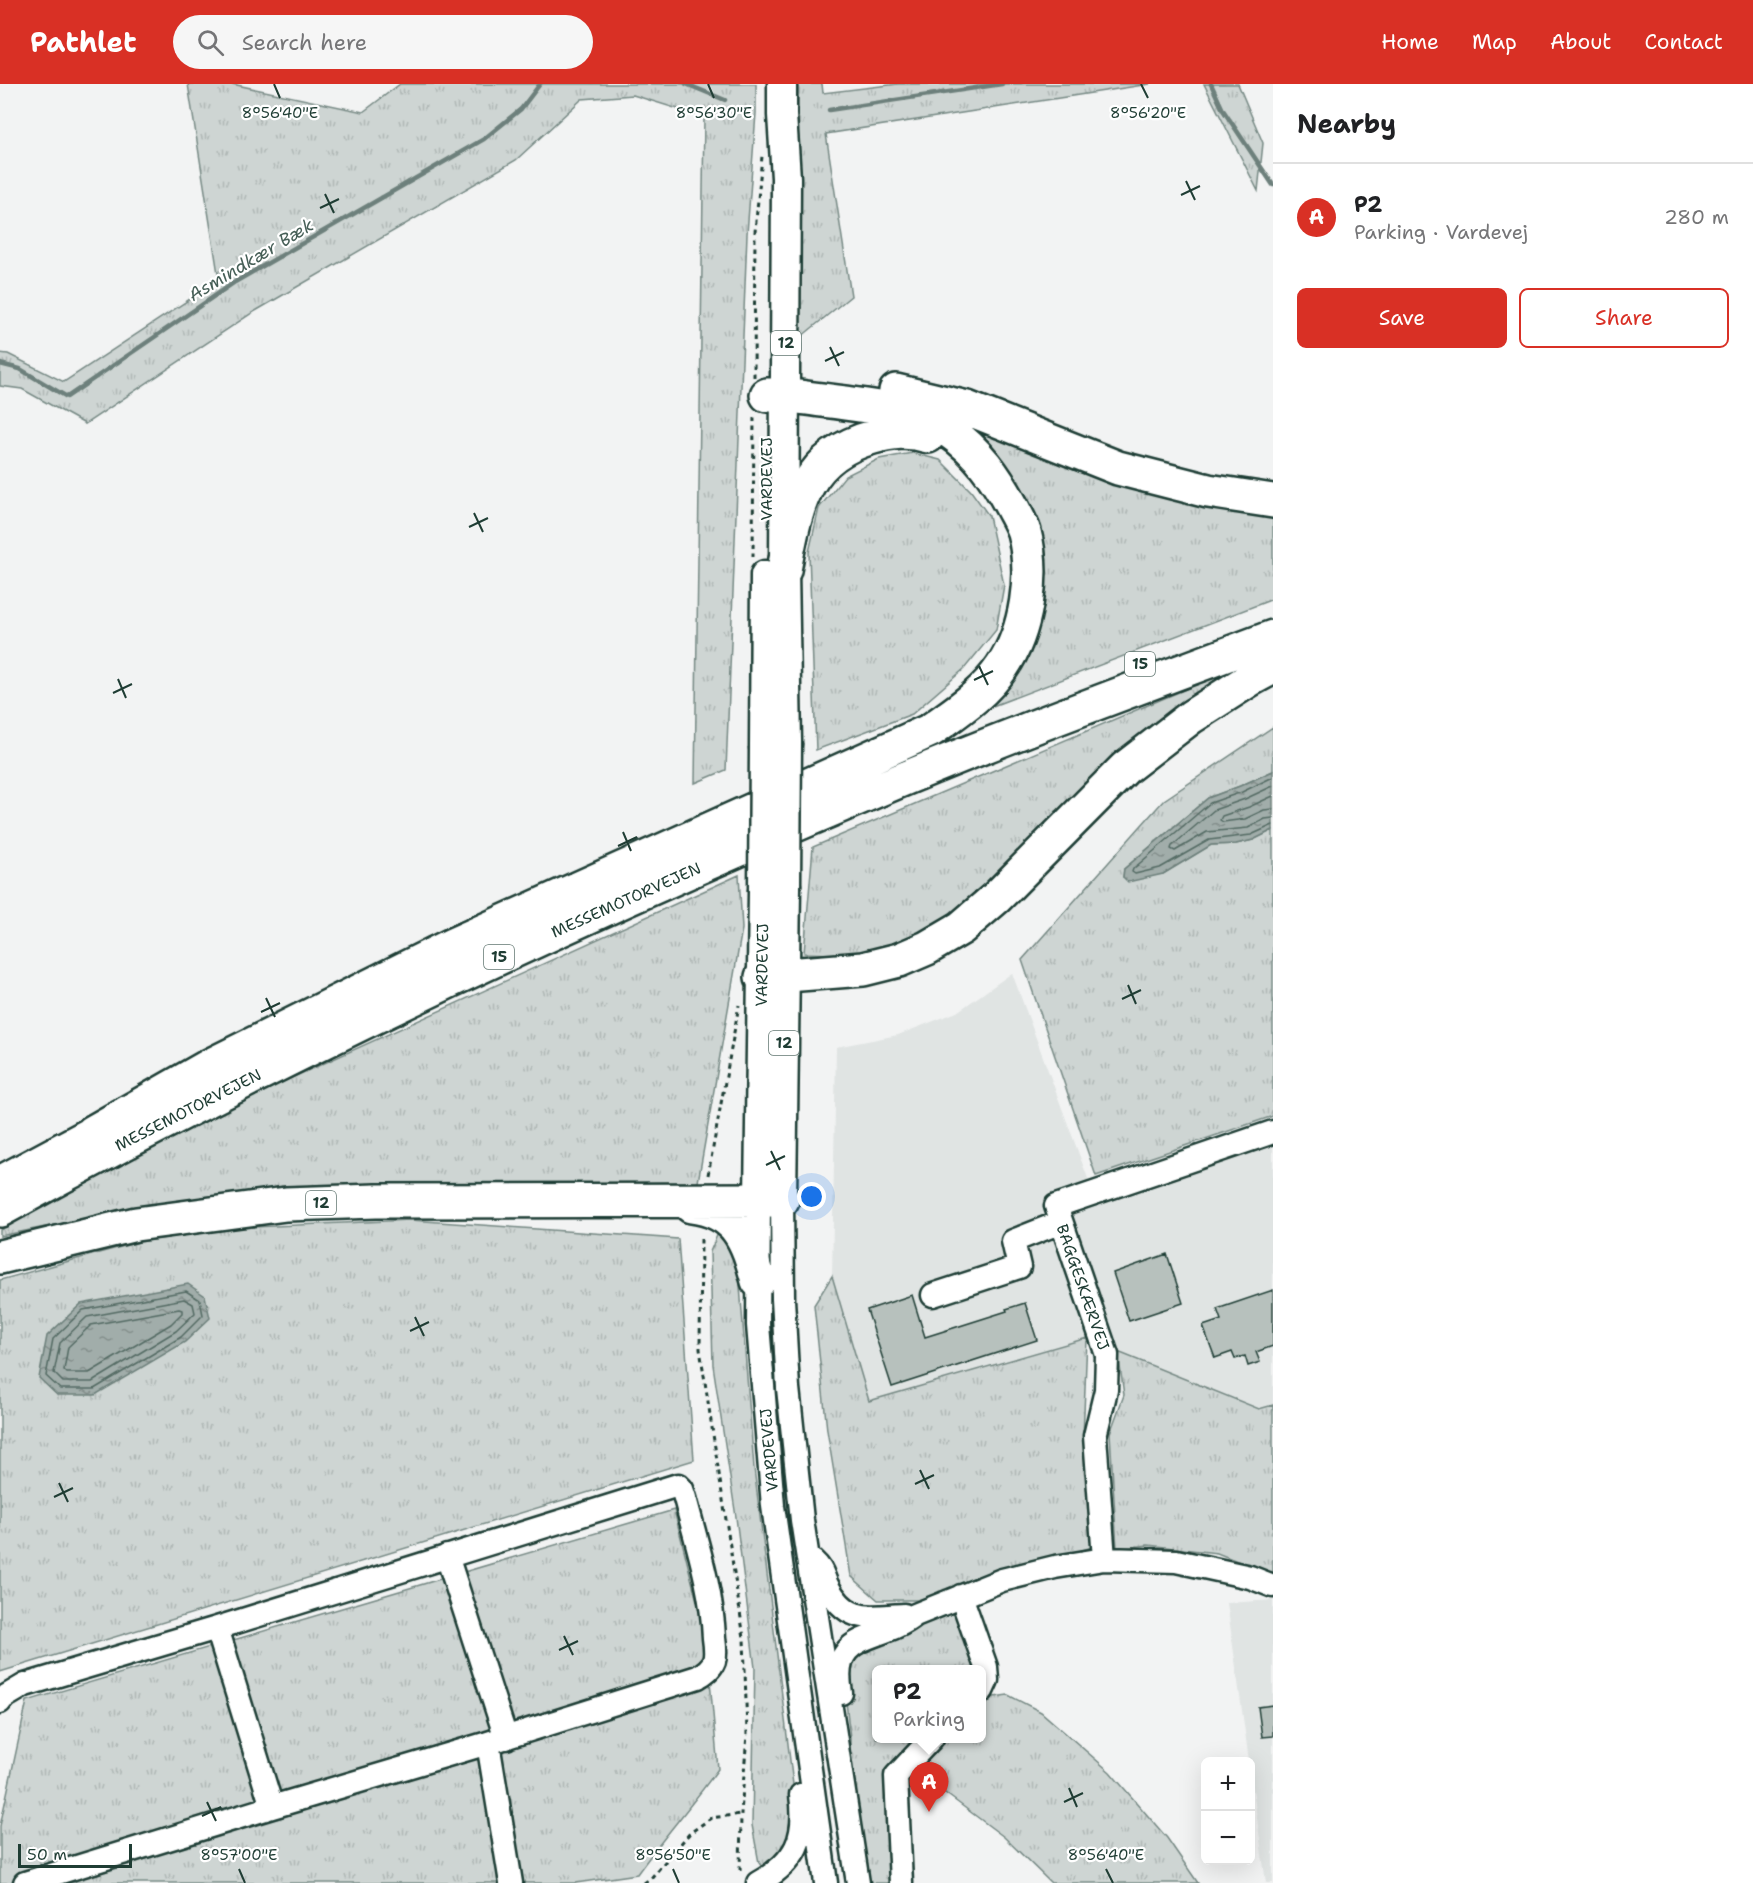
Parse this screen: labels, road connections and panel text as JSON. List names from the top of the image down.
{
  "streets": {
    "highway": ["12", "15", "MESSEMOTORVEJEN"],
    "main road": ["VARDEVEJ"],
    "street": ["BAGGESKÆRVEJ"]
  },
  "crossings": [
    ["12", "VARDEVEJ"]
  ],
  "water": ["Asmindkær Bæk"],
  "scale_bar": "50 m",
  "page": {
    "header": "Pathlet",
    "search": "Search here",
    "nav": [
      "Home",
      "Map",
      "About",
      "Contact"
    ],
    "heading": "Nearby",
    "list": [
      {
        "mark": "A",
        "name": "P2",
        "note": "Parking · Vardevej",
        "value": "280 m"
      }
    ],
    "buttons": ["Save", "Share"],
    "popup": ["P2", "Parking"],
    "map_buttons": ["+", "−"],
    "pins": "A",
    "scale": "50 m"
  },
  "coordinates": [
    "8°56'40\"E",
    "8°56'30\"E",
    "8°56'20\"E",
    "8°57'00\"E",
    "8°56'50\"E"
  ]
}
